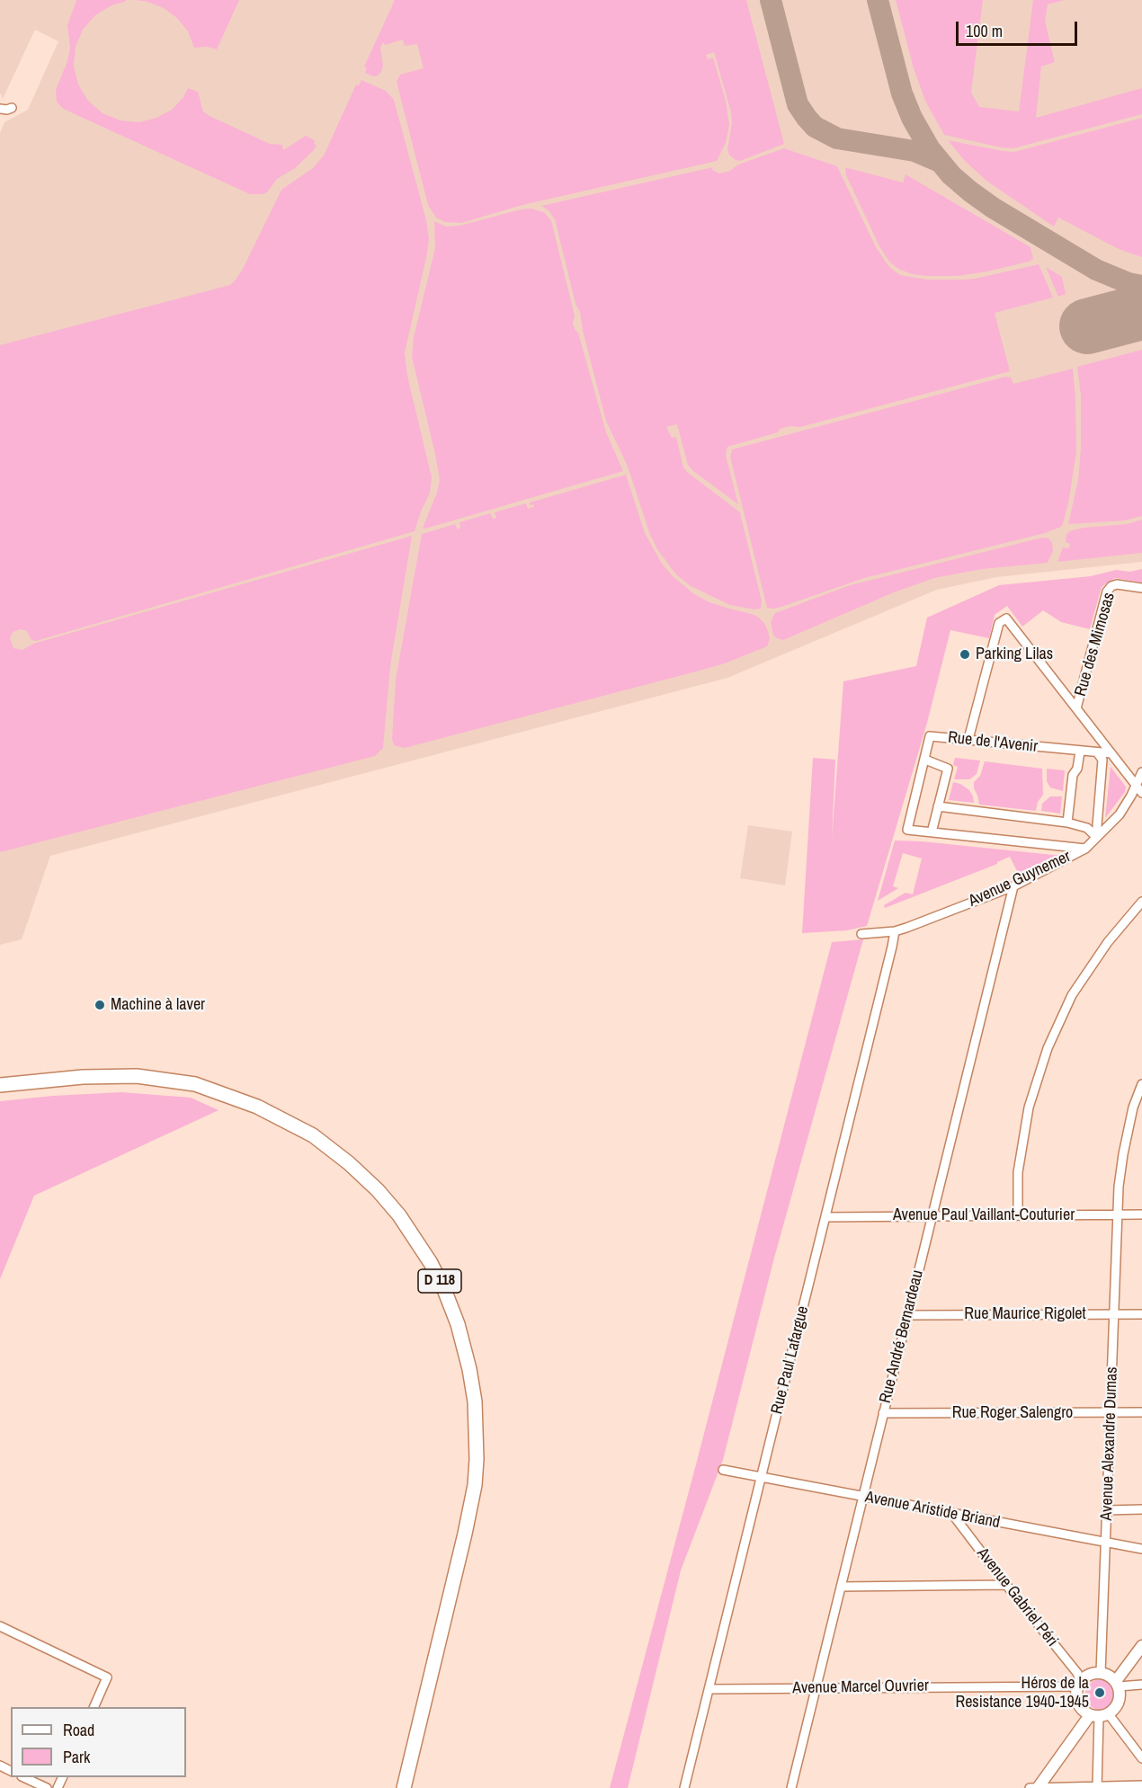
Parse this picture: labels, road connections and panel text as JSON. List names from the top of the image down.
{
  "streets": {
    "main road": ["D 118"],
    "street": [
      "Rue des Mimosas",
      "Rue de l'Avenir",
      "Avenue Guynemer",
      "Avenue Paul Vaillant-Couturier",
      "Rue Maurice Rigolet",
      "Rue André Bernardeau",
      "Rue Paul Lafargue",
      "Rue Roger Salengro",
      "Avenue Alexandre Dumas",
      "Avenue Aristide Briand",
      "Avenue Gabriel Péri",
      "Avenue Marcel Ouvrier"
    ]
  },
  "crossings": [
    ["Rue de l'Avenir", "Avenue Guynemer"],
    ["Avenue Guynemer", "Rue André Bernardeau"],
    ["Avenue Guynemer", "Rue Paul Lafargue"],
    ["Avenue Paul Vaillant-Couturier", "Rue André Bernardeau"],
    ["Avenue Paul Vaillant-Couturier", "Rue Paul Lafargue"],
    ["Avenue Paul Vaillant-Couturier", "Avenue Alexandre Dumas"],
    ["Rue Maurice Rigolet", "Rue André Bernardeau"],
    ["Rue Maurice Rigolet", "Avenue Alexandre Dumas"],
    ["Rue André Bernardeau", "Rue Roger Salengro"],
    ["Rue André Bernardeau", "Avenue Aristide Briand"],
    ["Rue André Bernardeau", "Avenue Marcel Ouvrier"],
    ["Rue Paul Lafargue", "Avenue Aristide Briand"],
    ["Rue Paul Lafargue", "Avenue Marcel Ouvrier"],
    ["Rue Roger Salengro", "Avenue Alexandre Dumas"],
    ["Avenue Alexandre Dumas", "Avenue Aristide Briand"],
    ["Avenue Alexandre Dumas", "Avenue Gabriel Péri"],
    ["Avenue Alexandre Dumas", "Avenue Marcel Ouvrier"],
    ["Avenue Aristide Briand", "Avenue Gabriel Péri"],
    ["Avenue Gabriel Péri", "Avenue Marcel Ouvrier"]
  ],
  "places": ["Parking Lilas", "Machine à laver", "Héros de la Resistance 1940-1945"],
  "legend": ["Road", "Park"],
  "scale_bar": "100 m"
}
